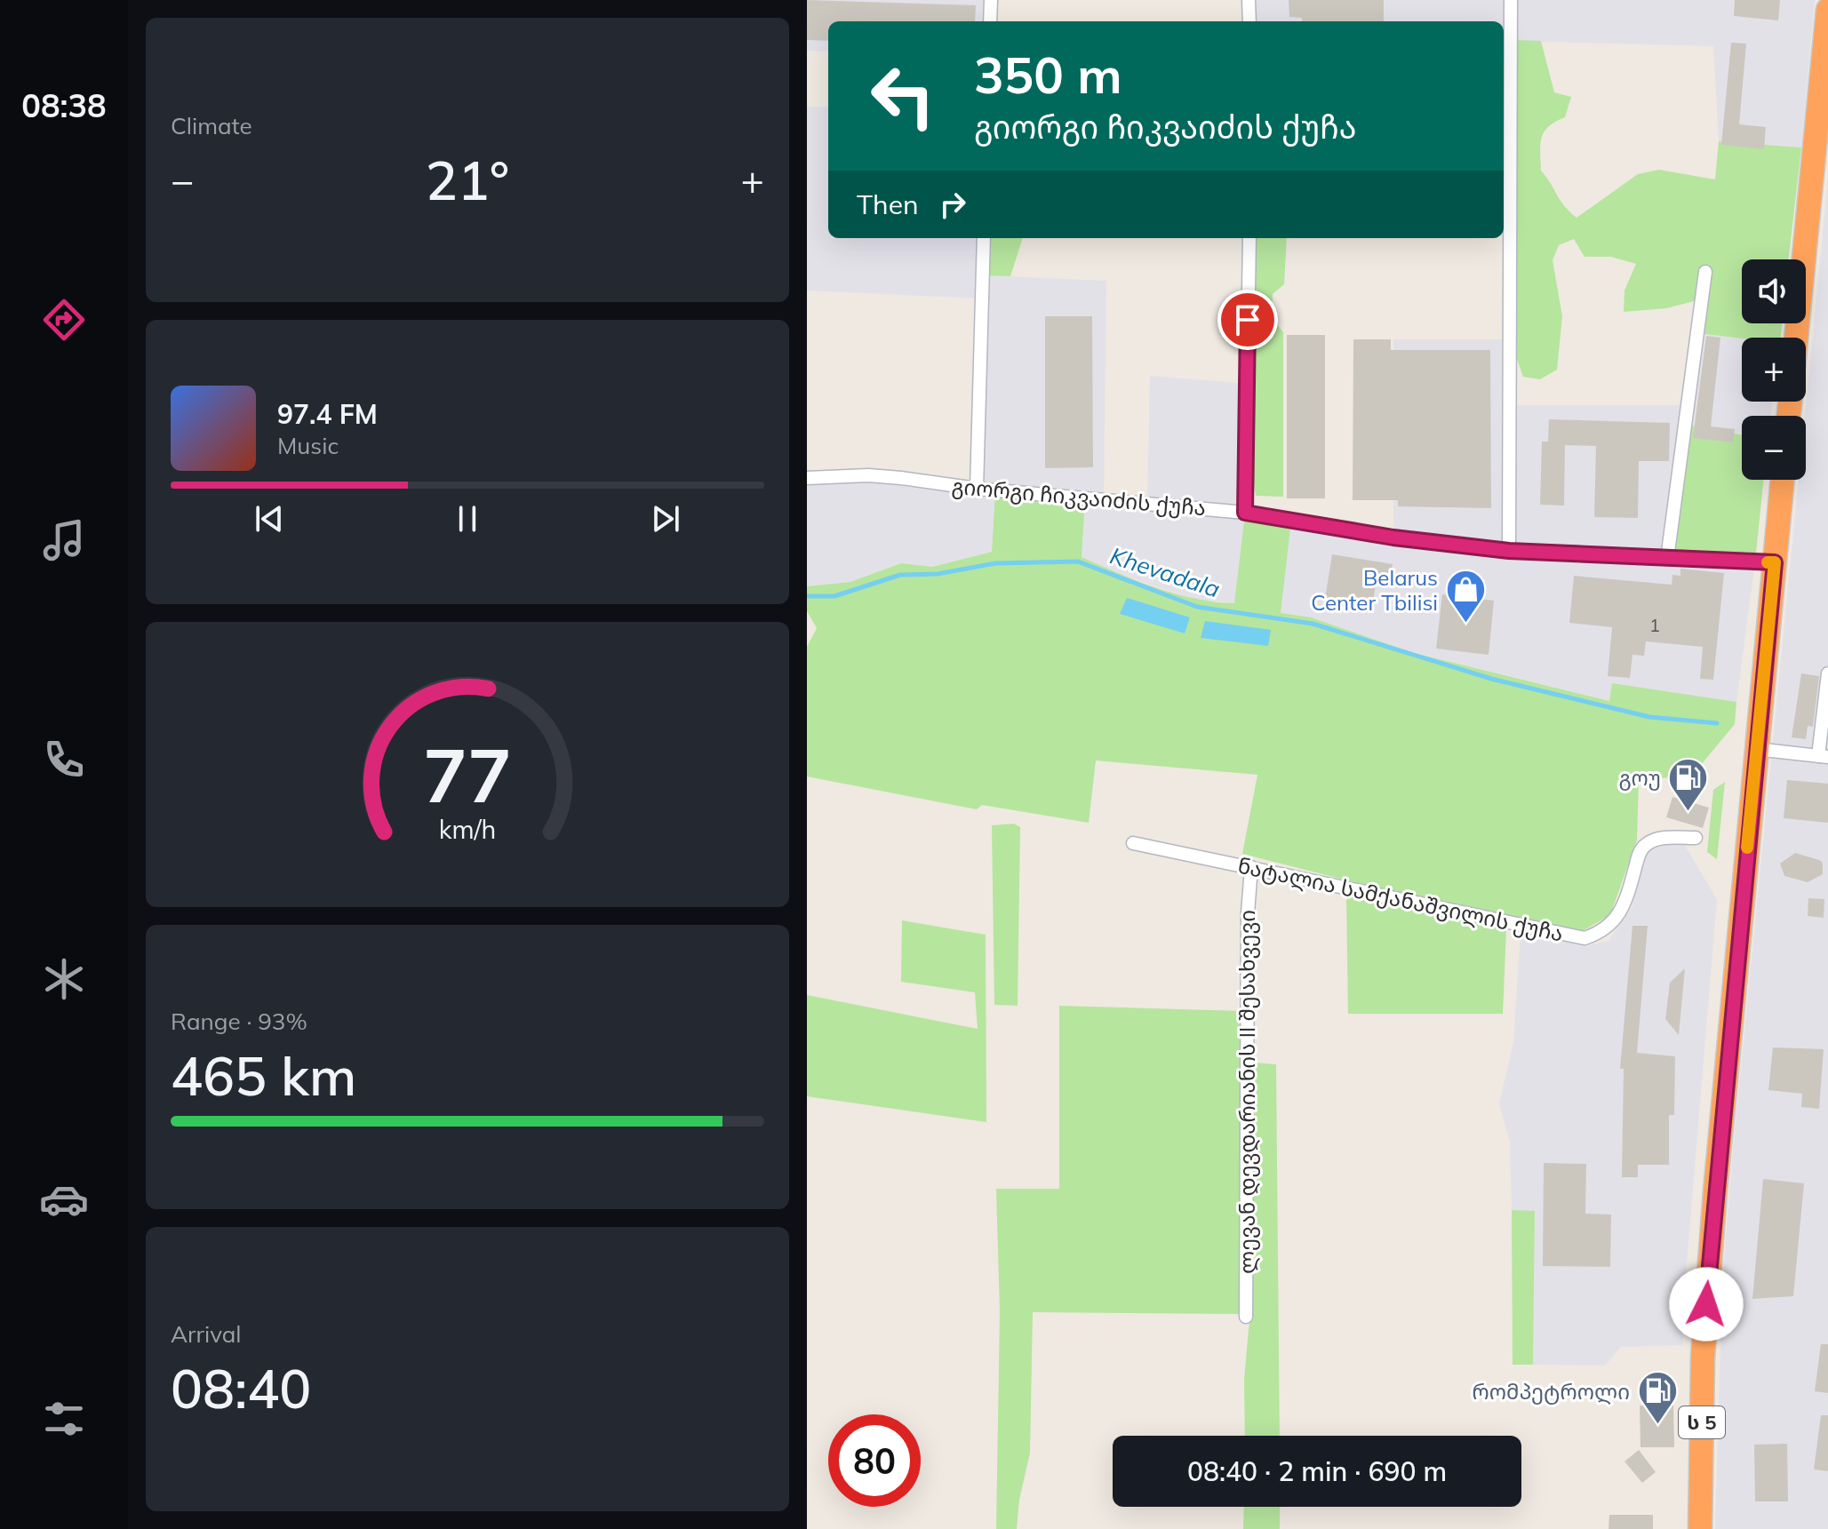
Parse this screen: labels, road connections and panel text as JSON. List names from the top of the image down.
{
  "streets": {
    "highway": ["ს 5"],
    "street": ["გიორგი ჩიკვაიძის ქუჩა", "ნატალია სამქანაშვილის ქუჩა", "ლევან დევდარიანის II შესახვევი"]
  },
  "crossings": [
    ["გიორგი ჩიკვაიძის ქუჩა", "ს 5"],
    ["ნატალია სამქანაშვილის ქუჩა", "ლევან დევდარიანის II შესახვევი"]
  ],
  "water": ["Khevadala"],
  "places": {
    "shop": ["Belarus Center Tbilisi"],
    "fuel station": ["გოუ", "რომპეტროლი"]
  },
  "house_numbers": ["1"],
  "page": {
    "tabs": "08:38",
    "tile": [
      "Climate",
      ["Range · 93%", "465 km"],
      ["Arrival", "08:40"]
    ],
    "turn": ["350 m", "გიორგი ჩიკვაიძის ქუჩა"],
    "heat": ["−", "21°", "+"],
    "then": "Then",
    "map_buttons": ["+", "−"],
    "song": ["97.4 FM", "Music"],
    "limit": "80",
    "trip": "08:40 · 2 min · 690 m",
    "gauge": ["77", "km/h"]
  }
}
